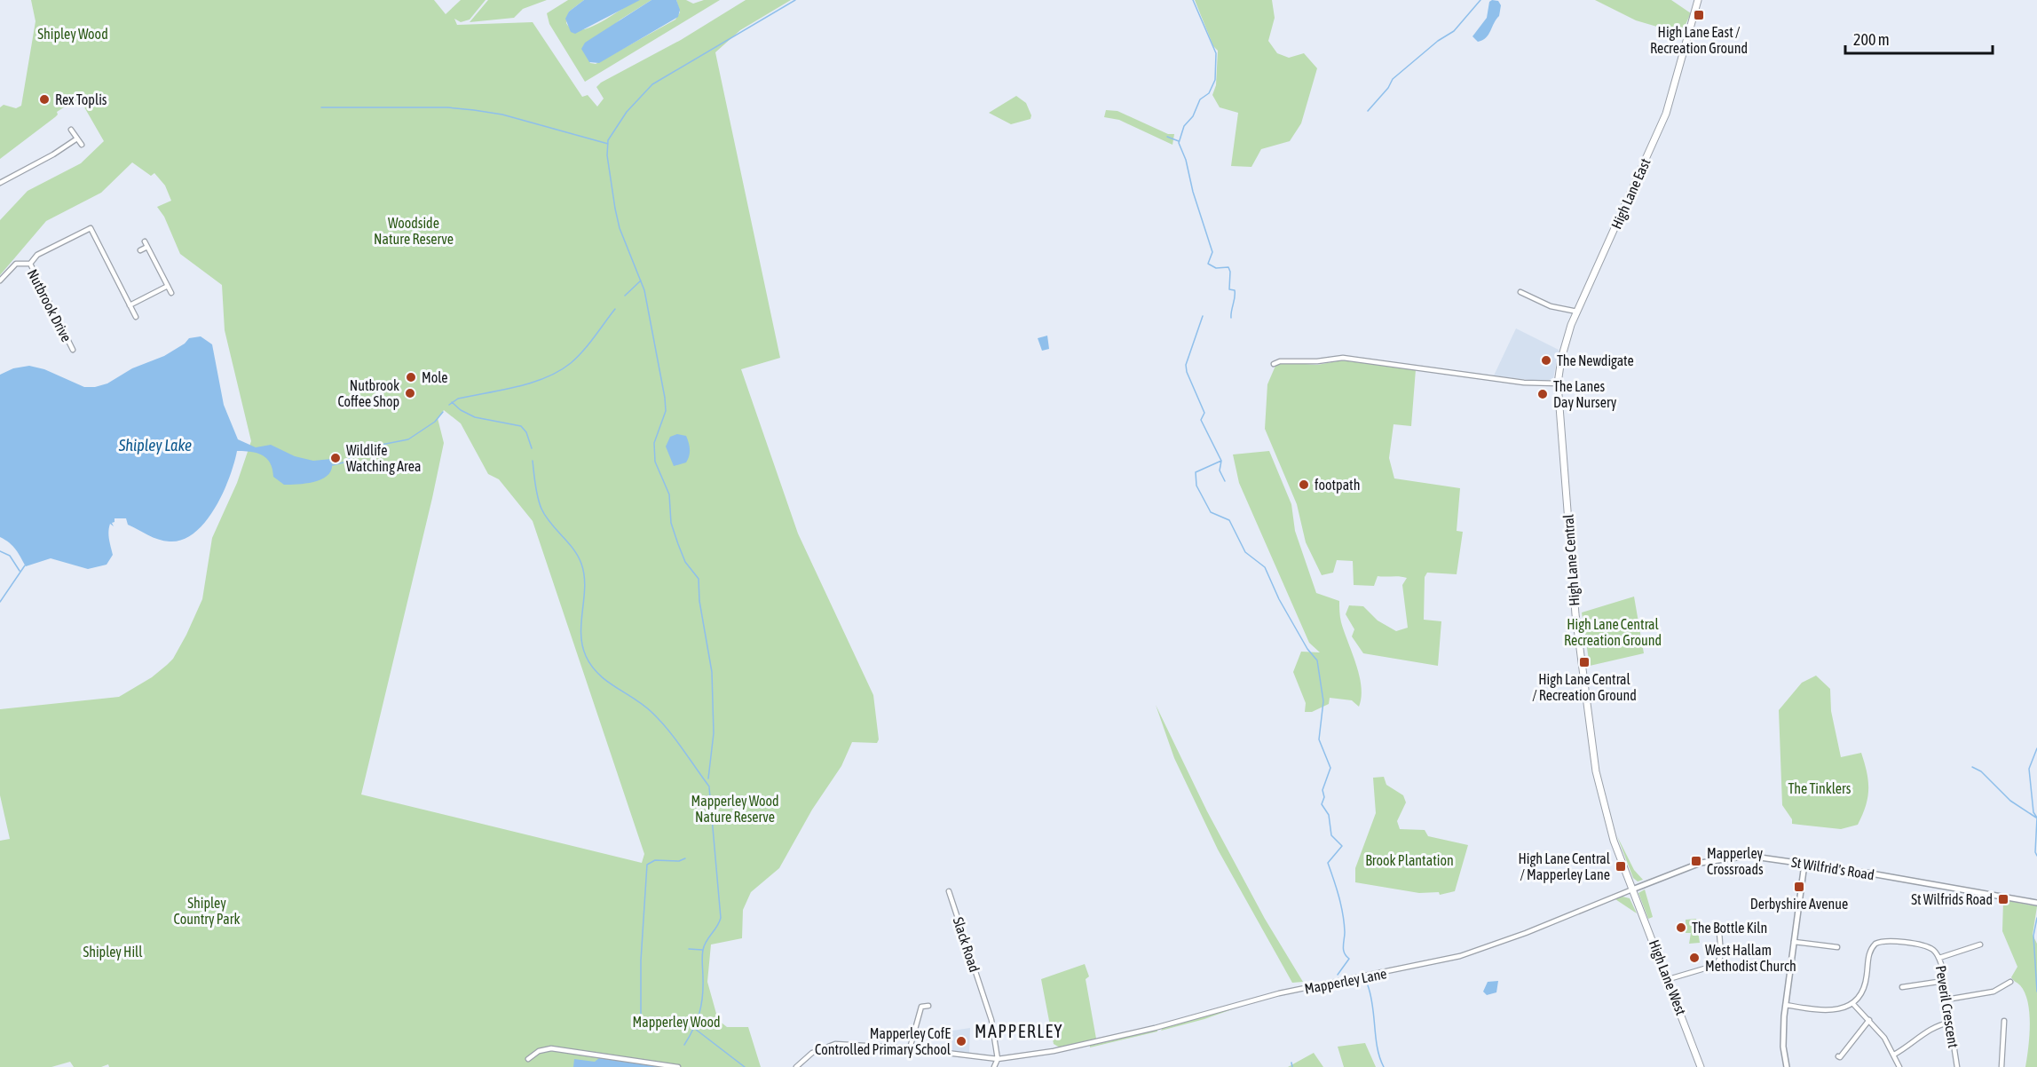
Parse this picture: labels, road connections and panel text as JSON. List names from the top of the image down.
{
  "streets": {
    "main road": ["High Lane East", "High Lane Central", "High Lane West"],
    "street": [
      "Nutbrook Drive",
      "St Wilfrid's Road",
      "Slack Road",
      "Mapperley Lane",
      "Peveril Crescent"
    ]
  },
  "crossings": [
    ["High Lane East", "High Lane Central"],
    ["High Lane Central", "St Wilfrid's Road"],
    ["High Lane Central", "High Lane West"],
    ["High Lane Central", "Mapperley Lane"],
    ["St Wilfrid's Road", "High Lane West"],
    ["St Wilfrid's Road", "Mapperley Lane"],
    ["Slack Road", "Mapperley Lane"],
    ["High Lane West", "Mapperley Lane"]
  ],
  "districts": ["MAPPERLEY"],
  "water": ["Shipley Lake"],
  "parks": [
    "Shipley Wood",
    "Woodside Nature Reserve",
    "High Lane Central Recreation Ground",
    "The Tinklers",
    "Mapperley Wood Nature Reserve",
    "Brook Plantation",
    "Shipley Country Park",
    "Shipley Hill",
    "Mapperley Wood"
  ],
  "places": {
    "transit": [
      "High Lane East / Recreation Ground",
      "High Lane Central / Recreation Ground",
      "Mapperley Crossroads",
      "High Lane Central / Mapperley Lane",
      "Derbyshire Avenue",
      "St Wilfrids Road"
    ],
    "other": [
      "Rex Toplis",
      "The Newdigate",
      "Mole",
      "Nutbrook Coffee Shop",
      "The Lanes Day Nursery",
      "Wildlife Watching Area",
      "footpath",
      "The Bottle Kiln",
      "West Hallam Methodist Church",
      "Mapperley CofE Controlled Primary School"
    ]
  },
  "scale_bar": "200 m"
}
